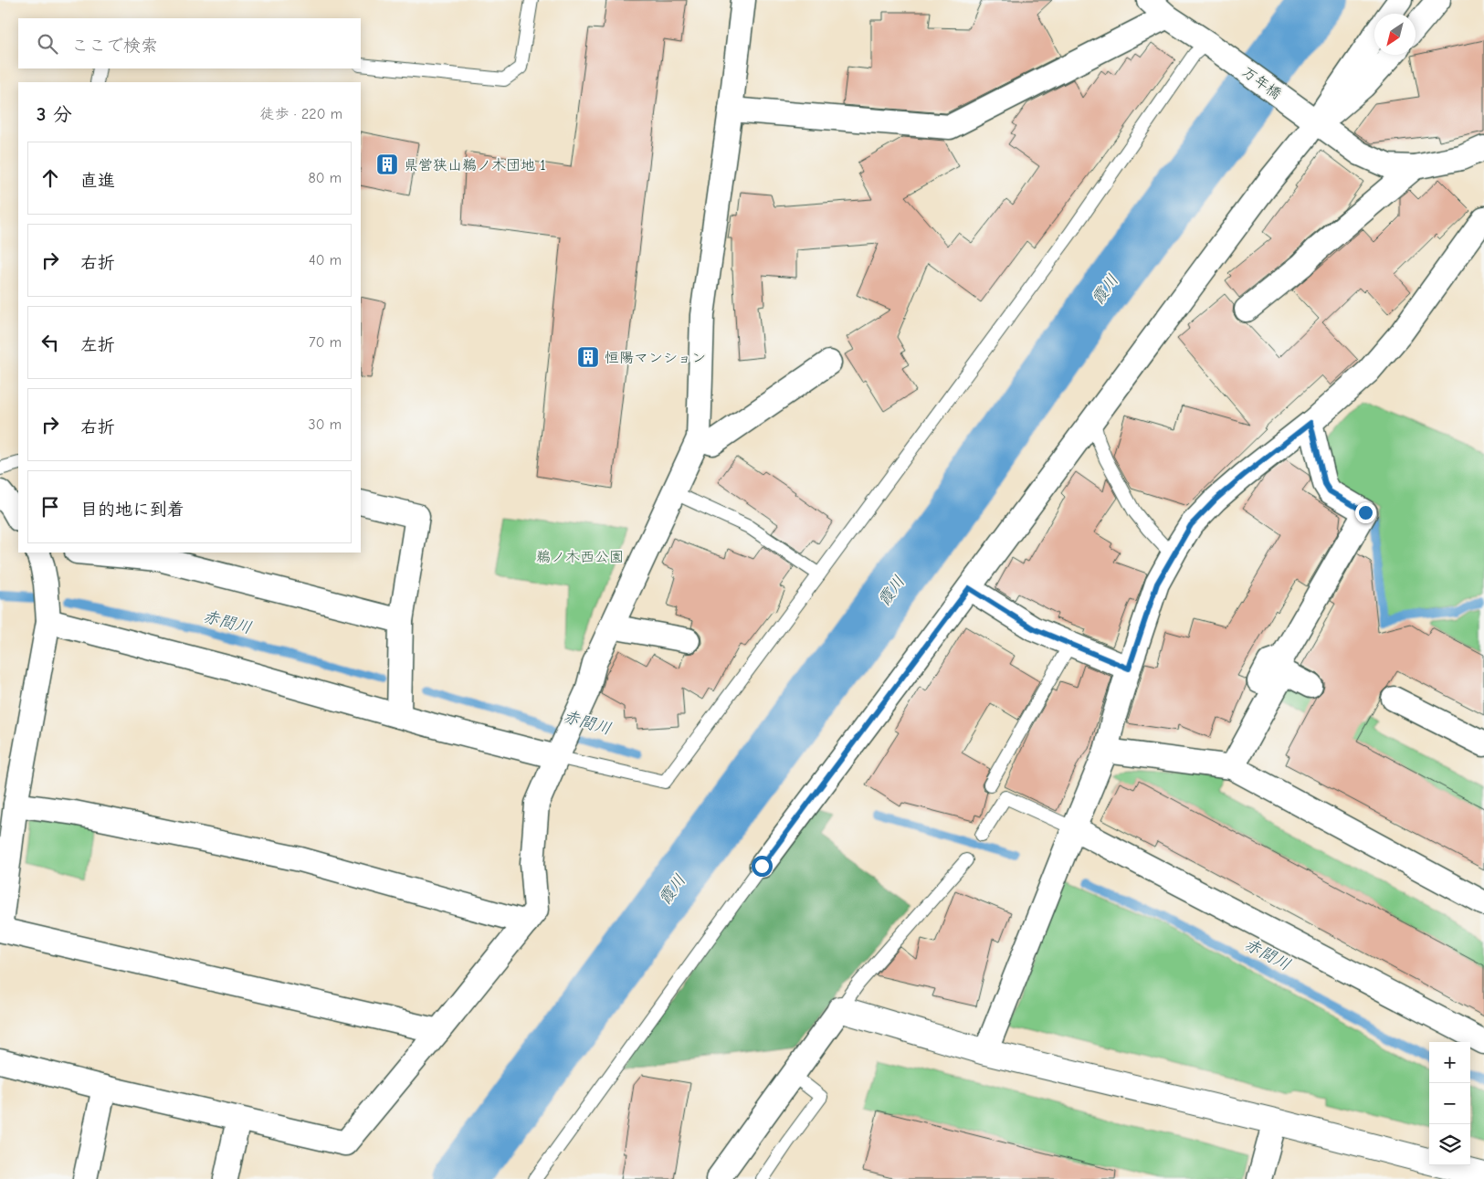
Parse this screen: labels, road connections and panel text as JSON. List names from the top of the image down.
{
  "streets": {
    "street": ["万年橋"]
  },
  "water": ["霞川", "赤間川"],
  "parks": ["鵜ノ木西公園"],
  "places": {
    "building": ["県営狭山鵜ノ木団地 1", "恒陽マンション"]
  },
  "north": "bottom left",
  "page": {
    "search": "ここで検索",
    "heading": ["3 分", "徒歩 · 220 m"],
    "list": [
      ["直進", "80 m"],
      ["右折", "40 m"],
      ["左折", "70 m"],
      ["右折", "30 m"],
      "目的地に到着"
    ],
    "map_buttons": ["+", "−"]
  }
}
